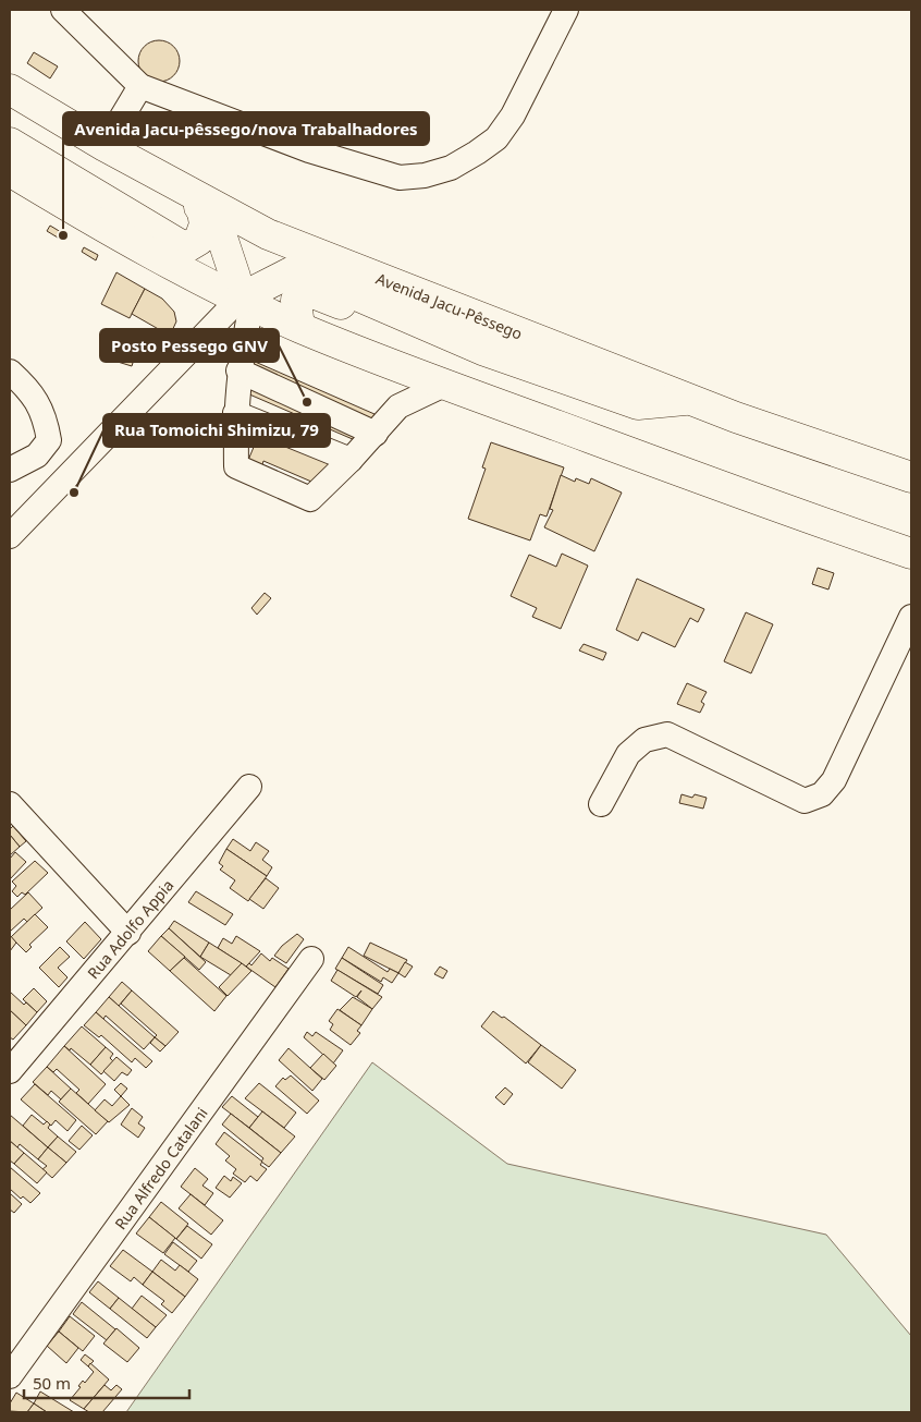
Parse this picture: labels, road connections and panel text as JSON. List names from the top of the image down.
{
  "streets": {
    "highway": ["Avenida Jacu-Pêssego"],
    "street": ["Rua Adolfo Appia", "Rua Alfredo Catalani"]
  },
  "places": ["Avenida Jacu-pêssego/nova Trabalhadores", "Posto Pessego GNV", "Rua Tomoichi Shimizu, 79"],
  "scale_bar": "50 m"
}
